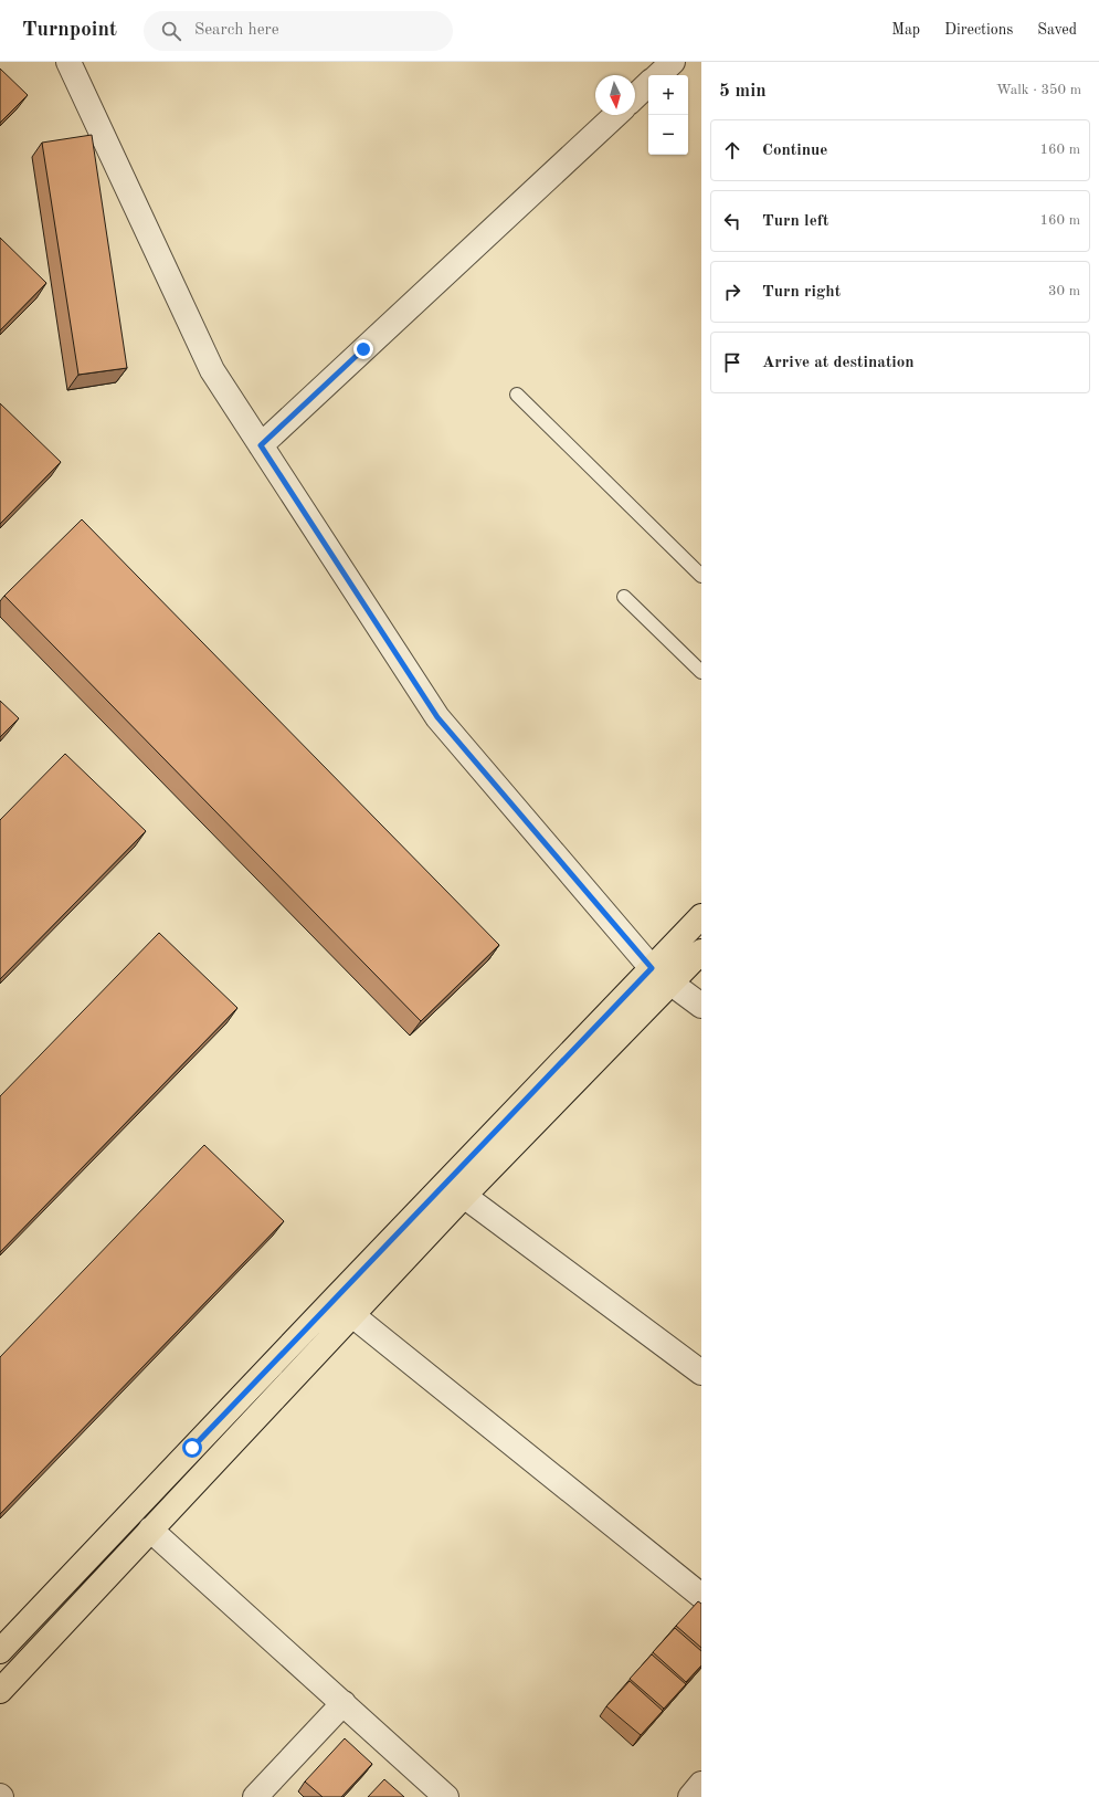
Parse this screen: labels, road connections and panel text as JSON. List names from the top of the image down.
{
  "north": "bottom",
  "page": {
    "header": "Turnpoint",
    "search": "Search here",
    "nav": ["Map", "Directions", "Saved"],
    "heading": ["5 min", "Walk · 350 m"],
    "map_buttons": ["+", "−"],
    "list": [
      ["Continue", "160 m"],
      ["Turn left", "160 m"],
      ["Turn right", "30 m"],
      "Arrive at destination"
    ]
  }
}
